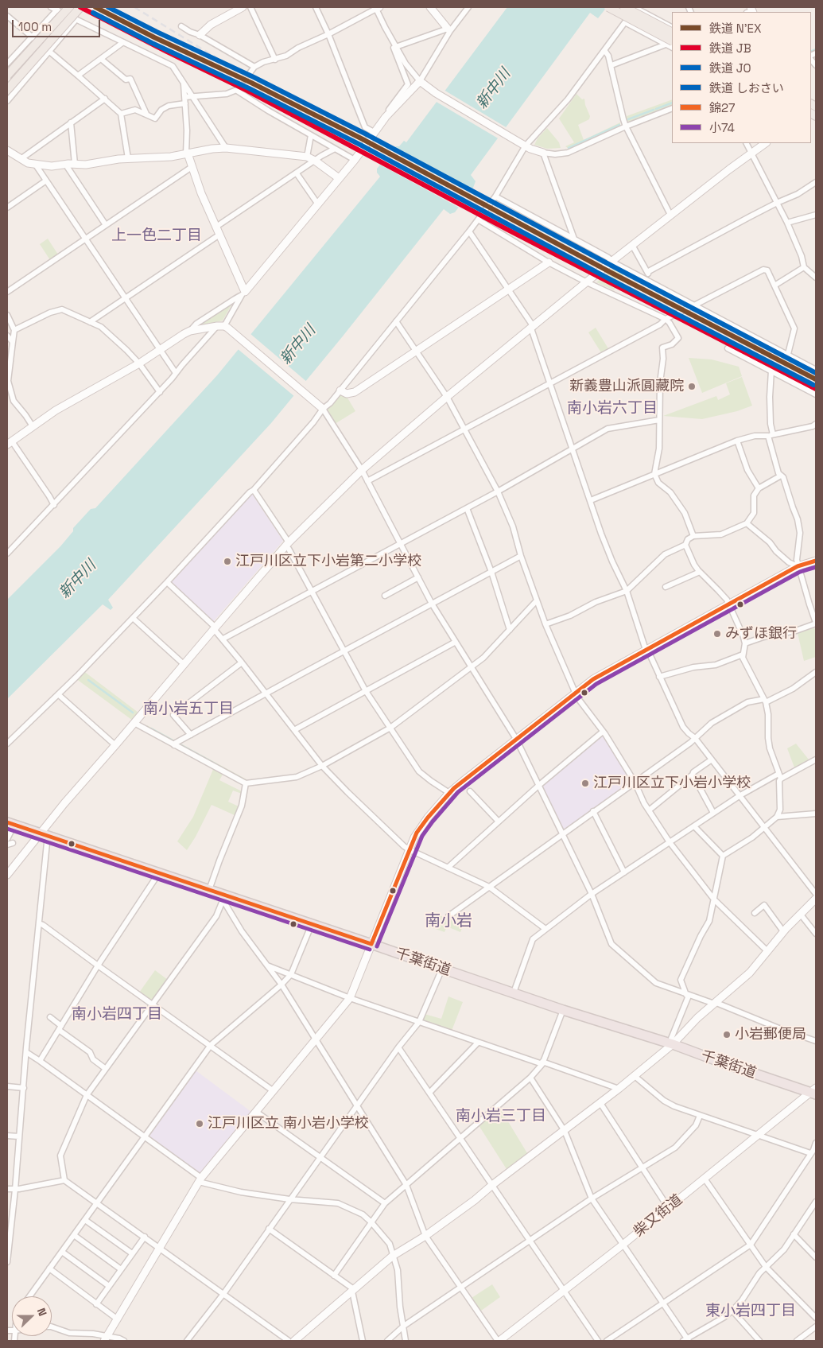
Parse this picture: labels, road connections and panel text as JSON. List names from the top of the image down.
{
  "streets": {
    "highway": ["千葉街道"],
    "street": ["柴又街道"]
  },
  "crossings": [
    ["千葉街道", "柴又街道"]
  ],
  "districts": [
    "上一色二丁目",
    "南小岩六丁目",
    "南小岩五丁目",
    "南小岩",
    "南小岩四丁目",
    "南小岩三丁目",
    "東小岩四丁目"
  ],
  "water": ["新中川"],
  "places": [
    "新義豊山派圓藏院",
    "江戸川区立下小岩第二小学校",
    "みずほ銀行",
    "江戸川区立下小岩小学校",
    "小岩郵便局",
    "江戸川区立 南小岩小学校"
  ],
  "lines": [
    "rail line N'EX",
    "rail line JB",
    "rail line しおさい",
    "rail line JO",
    "transit line 錦27",
    "transit line 小74"
  ],
  "legend": [
    "鉄道 N'EX",
    "鉄道 JB",
    "鉄道 JO",
    "鉄道 しおさい",
    "錦27",
    "小74"
  ],
  "scale_bar": "100 m",
  "north": "right"
}
